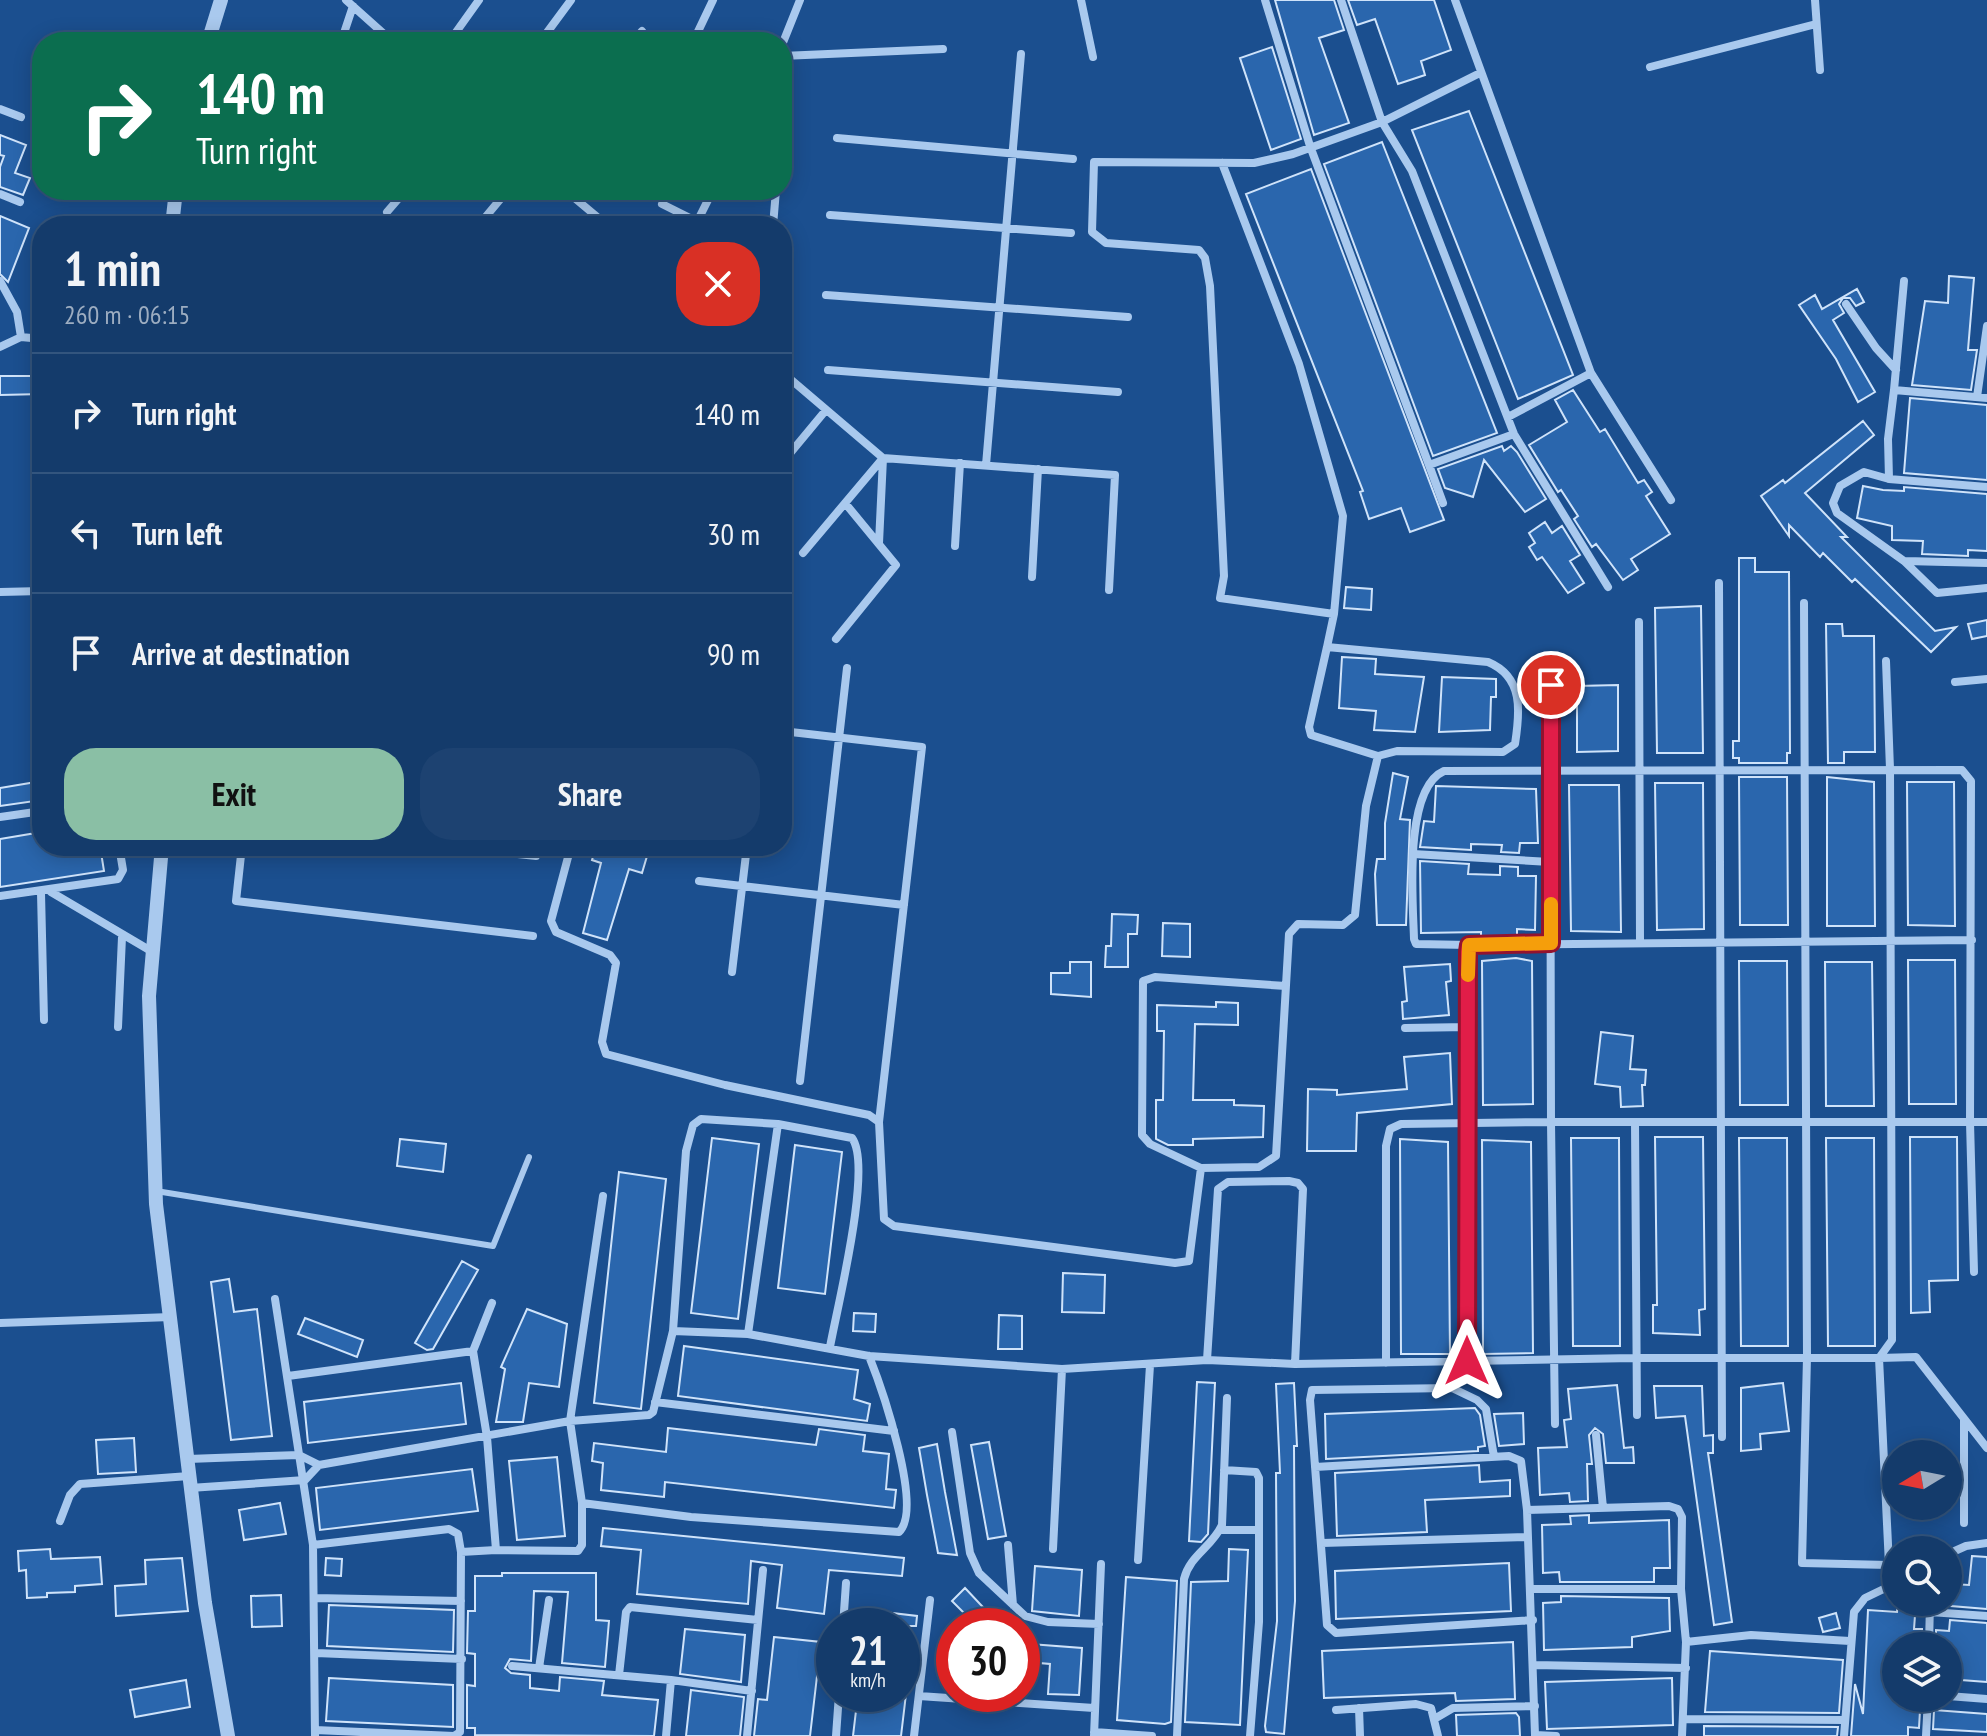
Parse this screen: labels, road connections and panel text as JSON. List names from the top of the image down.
{
  "north": "left",
  "page": {
    "turn": ["140 m", "Turn right"],
    "heading": ["1 min", "260 m · 06:15"],
    "list": [
      {
        "name": "Turn right",
        "value": "140 m"
      },
      {
        "name": "Turn left",
        "value": "30 m"
      },
      {
        "name": "Arrive at destination",
        "value": "90 m"
      }
    ],
    "buttons": ["Exit", "Share"],
    "speed": "21 km/h",
    "limit": "30"
  }
}
